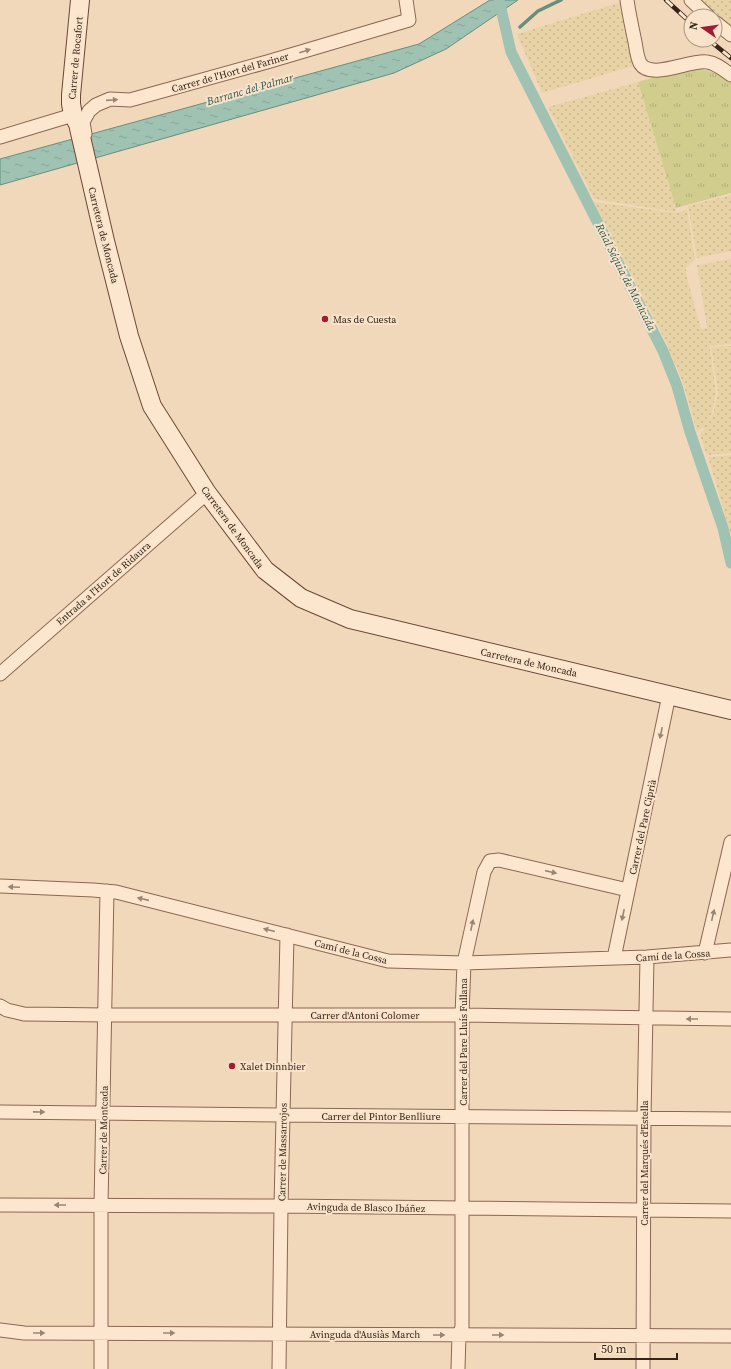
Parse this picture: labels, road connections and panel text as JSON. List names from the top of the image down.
{
  "streets": {
    "street": [
      "Carrer de Rocafort",
      "Carrer de l'Hort del Fariner",
      "Carretera de Moncada",
      "Entrada a l'Hort de Ridaura",
      "Carrer del Pare Ciprià",
      "Camí de la Cossa",
      "Carrer d'Antoni Colomer",
      "Carrer del Pare Lluís Fullana",
      "Carrer del Pintor Benlliure",
      "Carrer de Montcada",
      "Carrer de Massarrojos",
      "Carrer del Marqués d'Estella",
      "Avinguda de Blasco Ibáñez",
      "Avinguda d'Ausiàs March"
    ]
  },
  "crossings": [
    ["Carrer de Rocafort", "Carrer de l'Hort del Fariner"],
    ["Carrer de Rocafort", "Carretera de Moncada"],
    ["Carrer de l'Hort del Fariner", "Carretera de Moncada"],
    ["Carretera de Moncada", "Entrada a l'Hort de Ridaura"],
    ["Carretera de Moncada", "Carrer del Pare Ciprià"],
    ["Carrer del Pare Ciprià", "Camí de la Cossa"],
    ["Carrer del Pare Ciprià", "Carrer del Pare Lluís Fullana"],
    ["Camí de la Cossa", "Carrer del Pare Lluís Fullana"],
    ["Camí de la Cossa", "Carrer de Montcada"],
    ["Camí de la Cossa", "Carrer de Massarrojos"],
    ["Camí de la Cossa", "Carrer del Marqués d'Estella"],
    ["Carrer d'Antoni Colomer", "Carrer del Pare Lluís Fullana"],
    ["Carrer d'Antoni Colomer", "Carrer de Montcada"],
    ["Carrer d'Antoni Colomer", "Carrer de Massarrojos"],
    ["Carrer d'Antoni Colomer", "Carrer del Marqués d'Estella"],
    ["Carrer del Pare Lluís Fullana", "Carrer del Pintor Benlliure"],
    ["Carrer del Pare Lluís Fullana", "Avinguda de Blasco Ibáñez"],
    ["Carrer del Pare Lluís Fullana", "Avinguda d'Ausiàs March"],
    ["Carrer del Pintor Benlliure", "Carrer de Montcada"],
    ["Carrer del Pintor Benlliure", "Carrer de Massarrojos"],
    ["Carrer del Pintor Benlliure", "Carrer del Marqués d'Estella"],
    ["Carrer de Montcada", "Avinguda de Blasco Ibáñez"],
    ["Carrer de Montcada", "Avinguda d'Ausiàs March"],
    ["Carrer de Massarrojos", "Avinguda de Blasco Ibáñez"],
    ["Carrer de Massarrojos", "Avinguda d'Ausiàs March"],
    ["Carrer del Marqués d'Estella", "Avinguda de Blasco Ibáñez"],
    ["Carrer del Marqués d'Estella", "Avinguda d'Ausiàs March"]
  ],
  "one_way": ["Carrer de l'Hort del Fariner", "Camí de la Cossa", "Avinguda d'Ausiàs March"],
  "water": ["Barranc del Palmar", "Reial Séquia de Montcada"],
  "places": ["Mas de Cuesta", "Xalet Dinnbier"],
  "scale_bar": "50 m",
  "north": "left"
}
